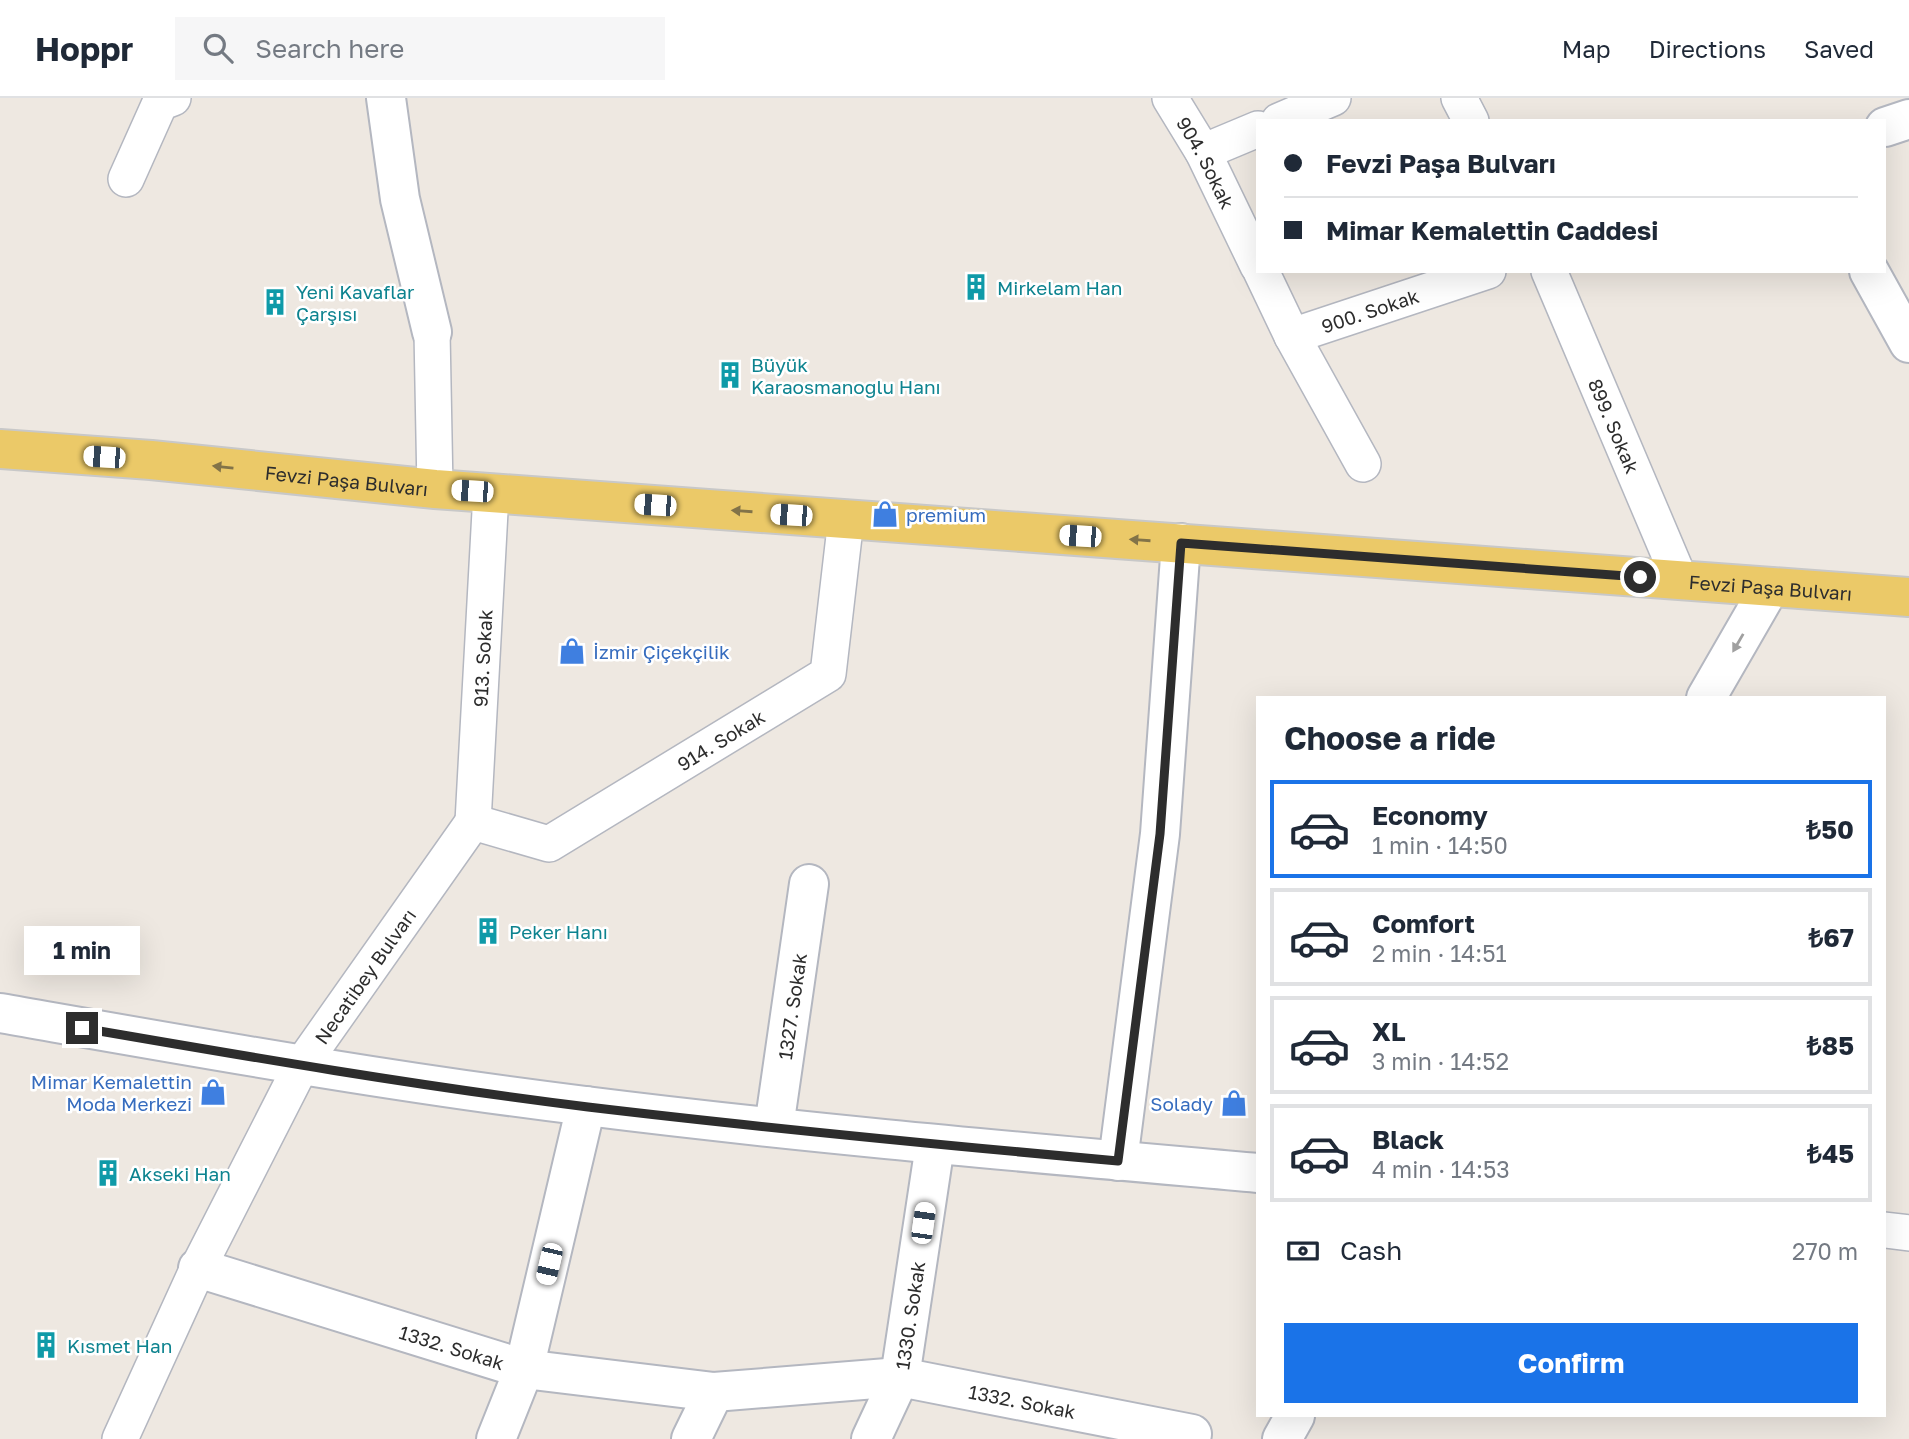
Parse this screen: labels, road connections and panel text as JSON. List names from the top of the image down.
{
  "streets": {
    "main road": ["Fevzi Paşa Bulvarı"],
    "street": [
      "904. Sokak",
      "900. Sokak",
      "899. Sokak",
      "913. Sokak",
      "914. Sokak",
      "Necatibey Bulvarı",
      "1327. Sokak",
      "1330. Sokak",
      "1332. Sokak"
    ]
  },
  "crossings": [
    ["899. Sokak", "Fevzi Paşa Bulvarı"],
    ["Fevzi Paşa Bulvarı", "913. Sokak"],
    ["Fevzi Paşa Bulvarı", "914. Sokak"],
    ["913. Sokak", "914. Sokak"],
    ["913. Sokak", "Necatibey Bulvarı"],
    ["914. Sokak", "Necatibey Bulvarı"],
    ["Necatibey Bulvarı", "1332. Sokak"],
    ["1330. Sokak", "1332. Sokak"]
  ],
  "one_way": ["Fevzi Paşa Bulvarı"],
  "places": {
    "building": [
      "Mirkelam Han",
      "Yeni Kavaflar Çarşısı",
      "Büyük Karaosmanoğlu Hanı",
      "Peker Hanı",
      "Akseki Han",
      "Kısmet Han"
    ],
    "shop": [
      "premium",
      "İzmir Çiçekçilik",
      "Mimar Kemalettin Moda Merkezi",
      "Solady"
    ]
  },
  "page": {
    "header": "Hoppr",
    "search": "Search here",
    "nav": ["Map", "Directions", "Saved"],
    "banner": ["Fevzi Paşa Bulvarı", "Mimar Kemalettin Caddesi"],
    "heading": "Choose a ride",
    "list": [
      {
        "name": "Economy",
        "note": "1 min · 14:50",
        "value": "₺50"
      },
      {
        "name": "Comfort",
        "note": "2 min · 14:51",
        "value": "₺67"
      },
      {
        "name": "XL",
        "note": "3 min · 14:52",
        "value": "₺85"
      },
      {
        "name": "Black",
        "note": "4 min · 14:53",
        "value": "₺45"
      }
    ],
    "bubble": "1 min",
    "pay": ["Cash", "270 m"],
    "buttons": "Confirm"
  }
}
